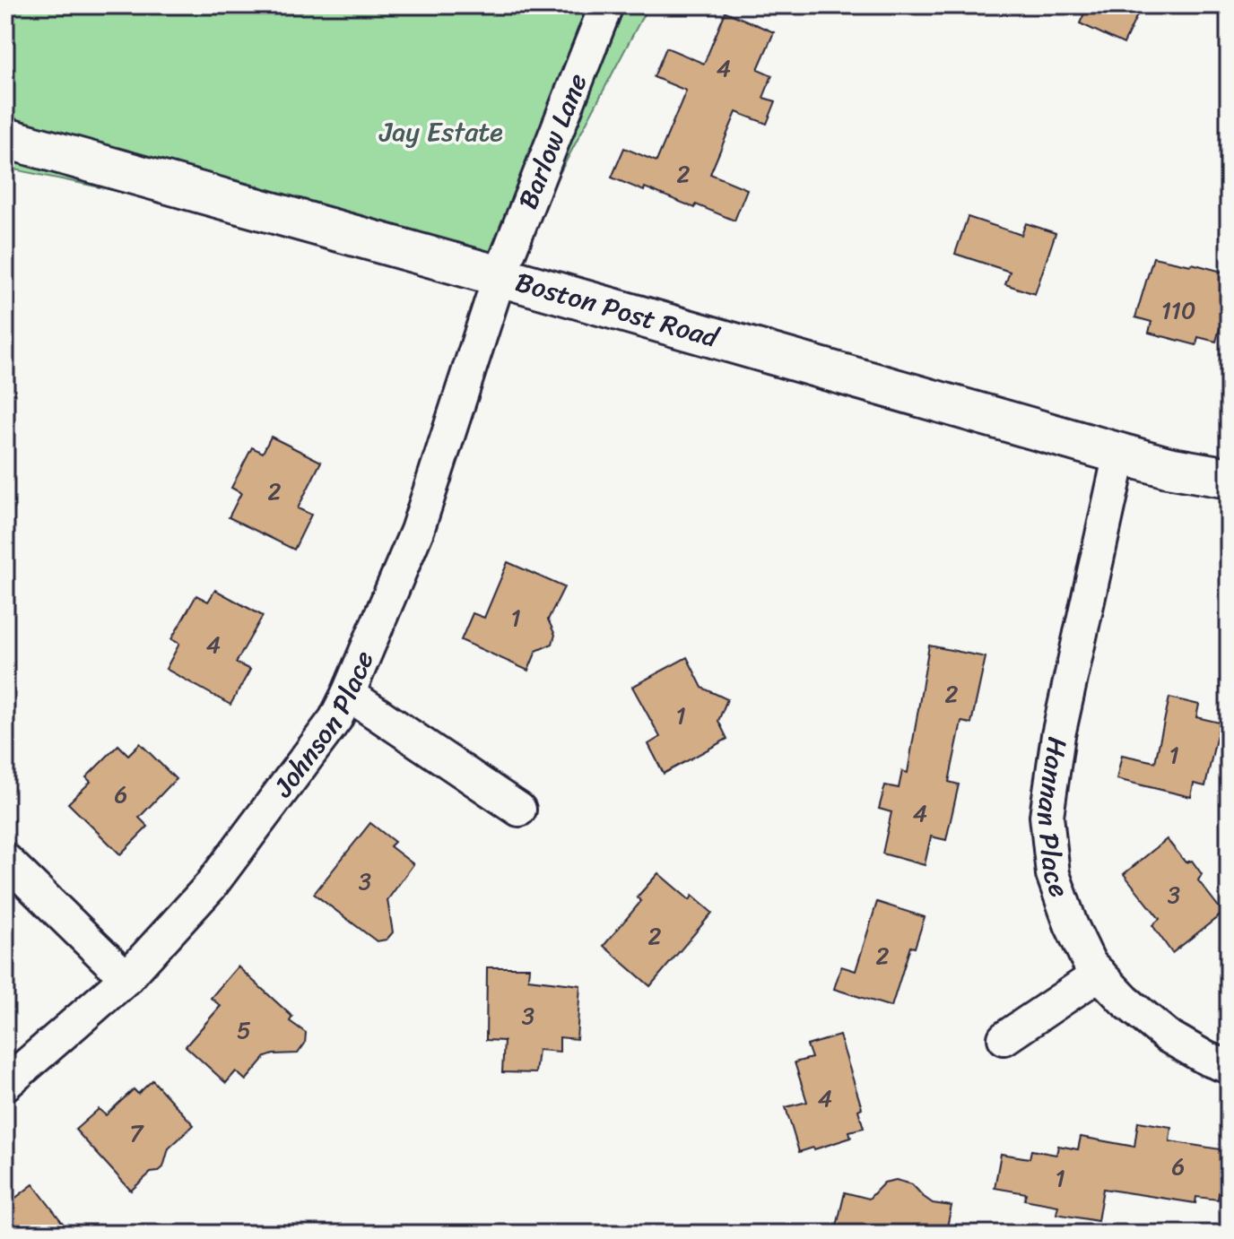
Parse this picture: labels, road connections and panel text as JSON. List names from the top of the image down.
{
  "streets": {
    "main road": ["Boston Post Road"],
    "street": ["Barlow Lane", "Johnson Place", "Hannan Place"]
  },
  "crossings": [
    ["Barlow Lane", "Boston Post Road"],
    ["Barlow Lane", "Johnson Place"],
    ["Boston Post Road", "Johnson Place"],
    ["Boston Post Road", "Hannan Place"]
  ],
  "parks": ["Jay Estate"],
  "house_numbers": [
    "4",
    "2",
    "110",
    "2",
    "1",
    "4",
    "2",
    "1",
    "1",
    "6",
    "4",
    "3",
    "3",
    "2",
    "2",
    "3",
    "5",
    "4",
    "7",
    "6",
    "1"
  ]
}
